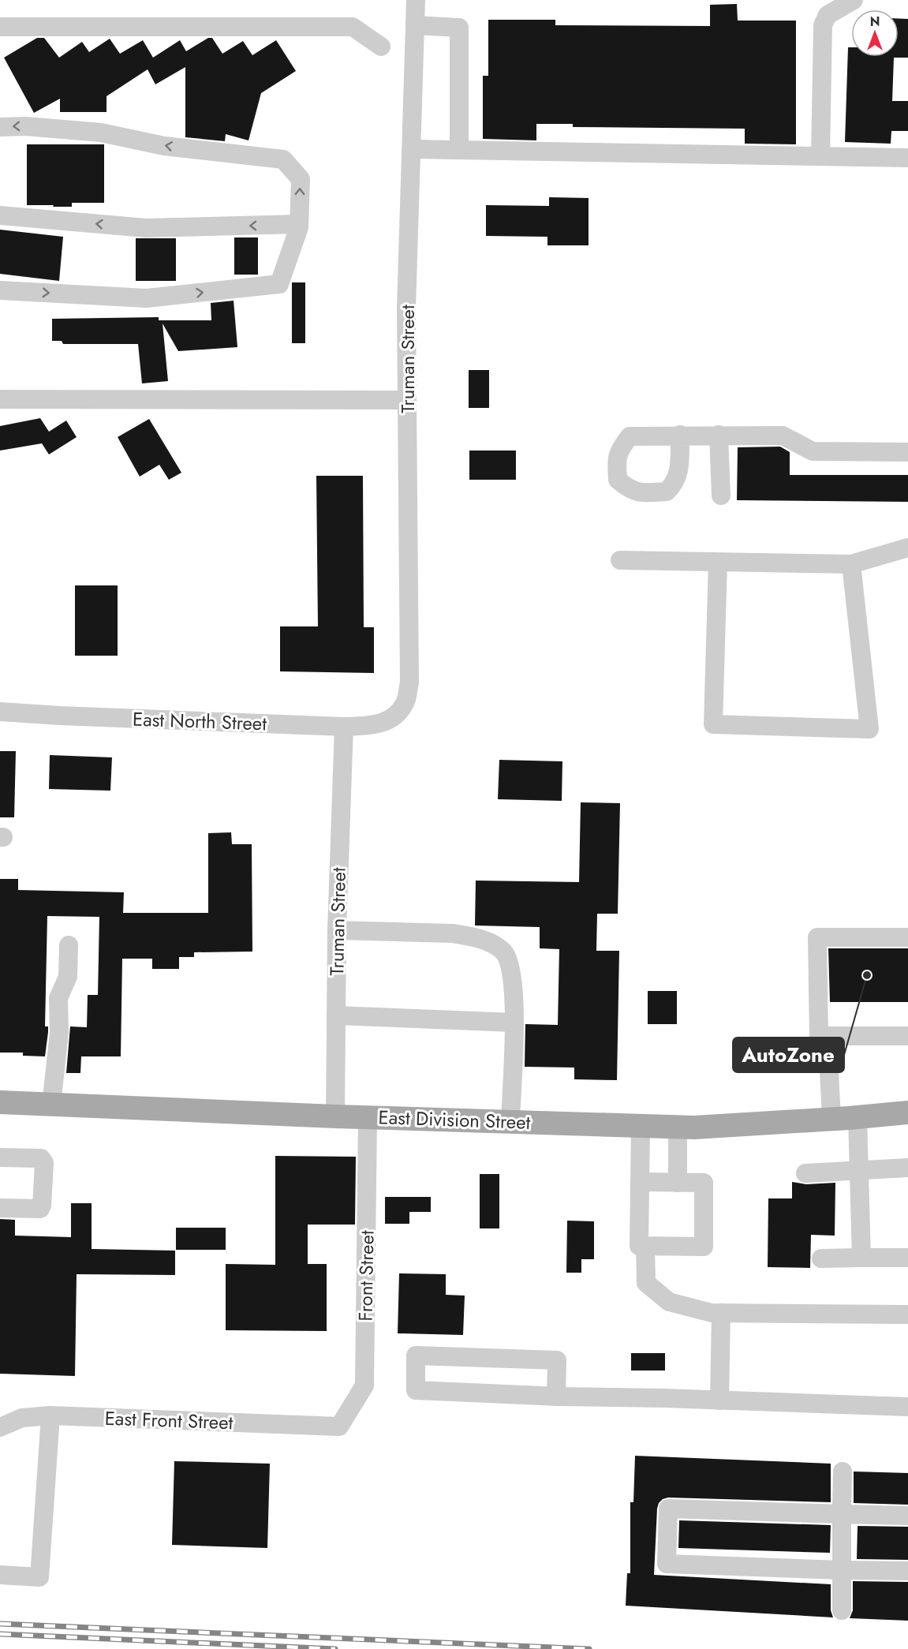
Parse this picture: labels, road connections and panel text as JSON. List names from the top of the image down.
{
  "streets": {
    "main road": ["East Division Street"],
    "street": [
      "Truman Street",
      "East North Street",
      "Front Street",
      "East Front Street"
    ]
  },
  "crossings": [
    ["Truman Street", "East North Street"],
    ["Truman Street", "East Division Street"],
    ["East Division Street", "Front Street"],
    ["Front Street", "East Front Street"]
  ],
  "places": ["AutoZone"],
  "north": "top"
}
